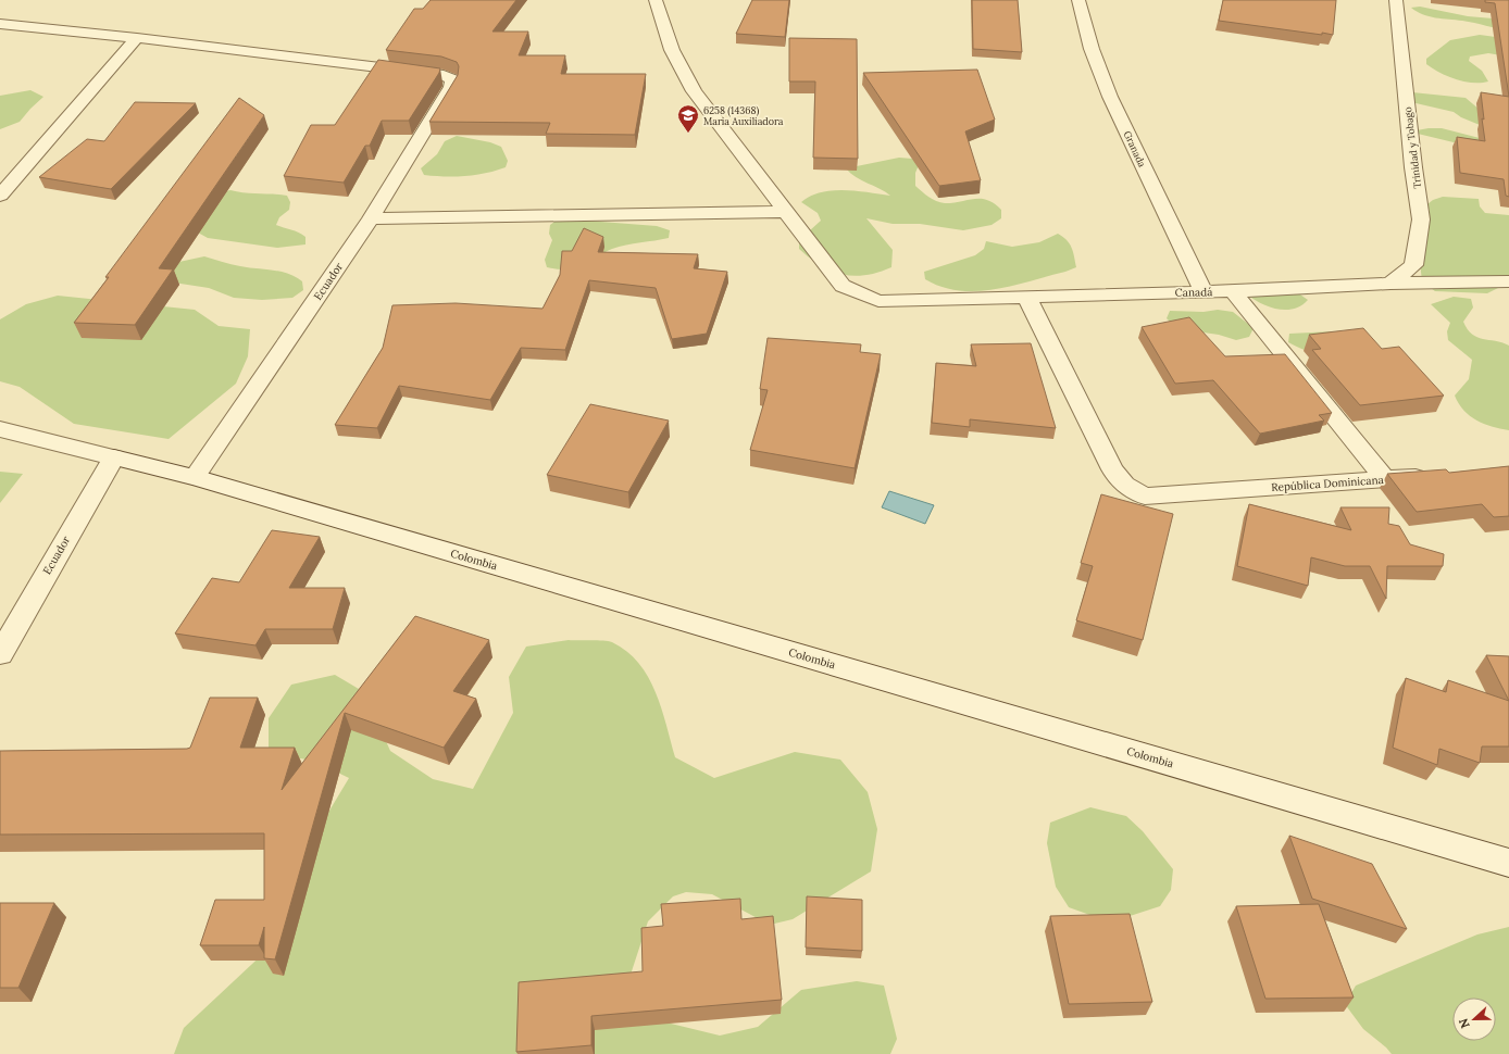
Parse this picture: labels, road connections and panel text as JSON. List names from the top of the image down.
{
  "streets": {
    "street": [
      "Trinidad y Tobago",
      "Granada",
      "Ecuador",
      "Canadá",
      "República Dominicana",
      "Colombia"
    ]
  },
  "crossings": [
    ["Trinidad y Tobago", "Canadá"],
    ["Granada", "Canadá"],
    ["Ecuador", "Colombia"],
    ["Canadá", "República Dominicana"]
  ],
  "places": {
    "school or university": ["6258 (14368) Maria Auxiliadora"]
  },
  "north": "left"
}
